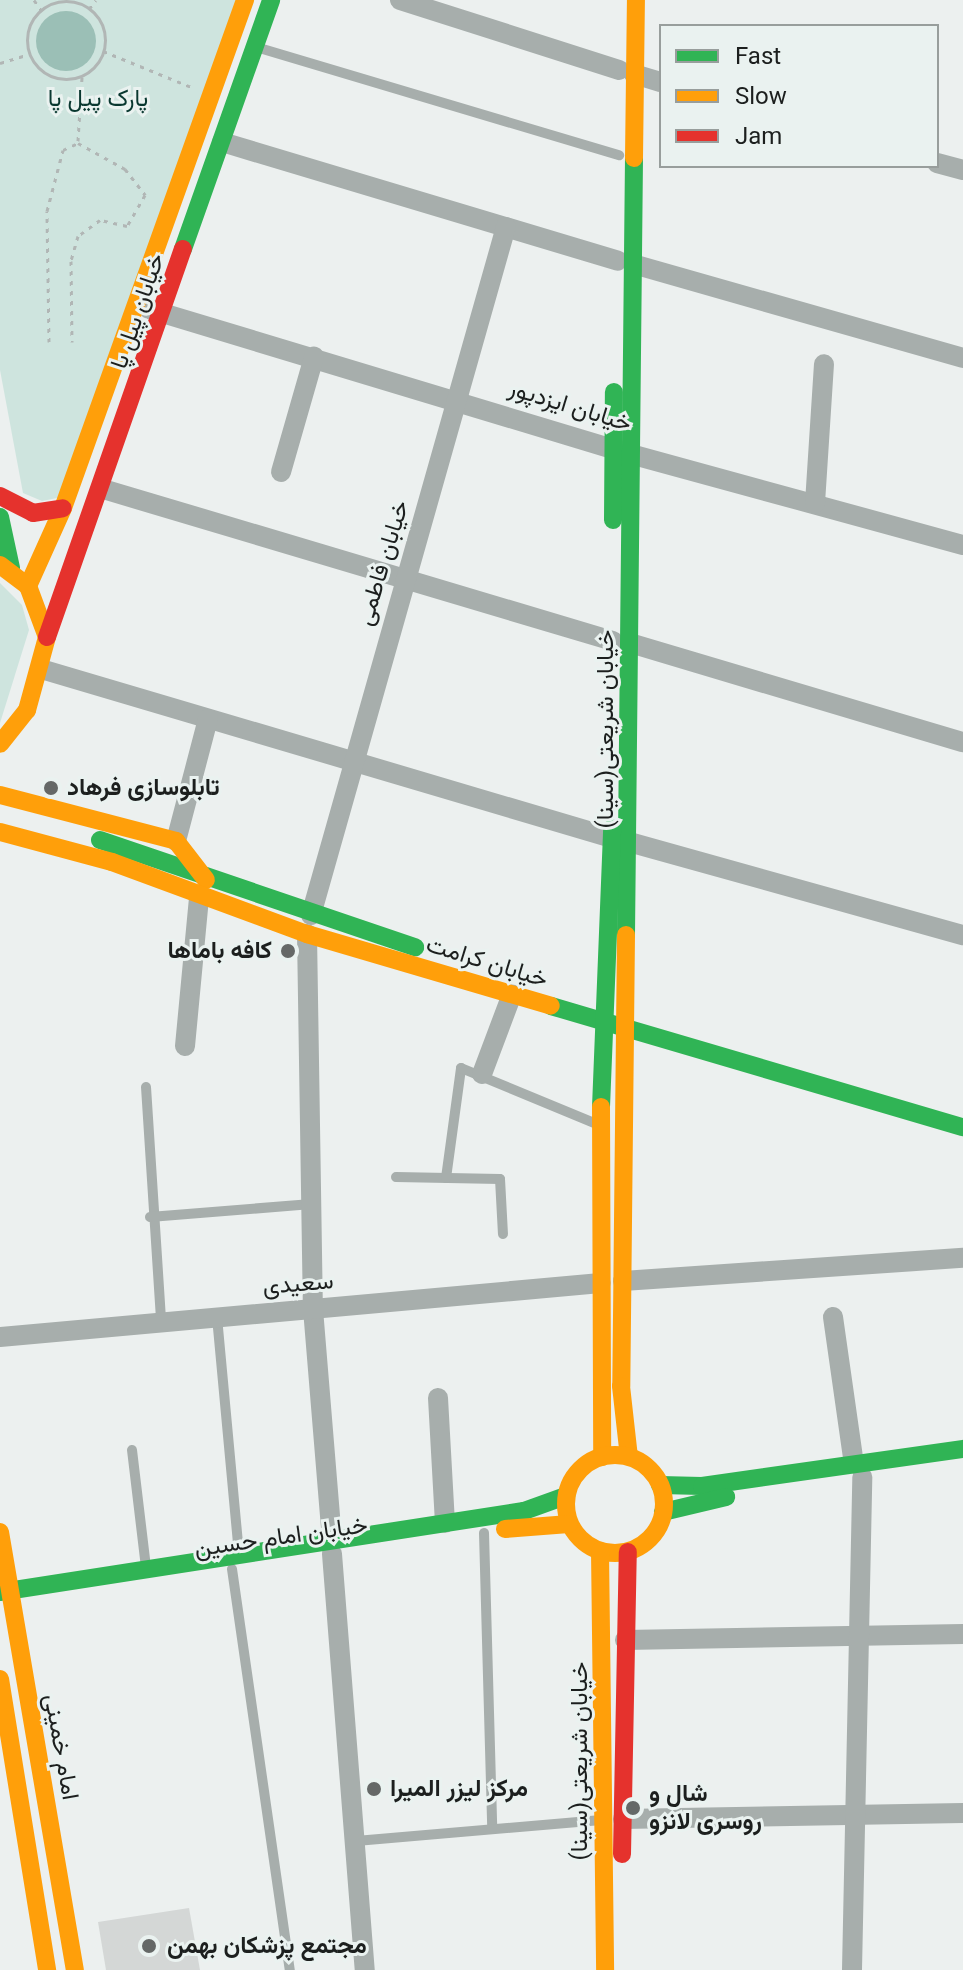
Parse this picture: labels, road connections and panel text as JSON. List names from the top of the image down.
{
  "streets": {
    "main road": [
      "خیابان پیل پا",
      "خیابان شریعتی(سینا)",
      "خیابان کرامت",
      "خیابان امام حسین",
      "امام خمینی"
    ],
    "street": ["خیابان ایزدپور", "خیابان فاطمی", "سعیدی"]
  },
  "crossings": [
    ["خیابان پیل پا", "خیابان ایزدپور"],
    ["خیابان ایزدپور", "خیابان فاطمی"],
    ["خیابان ایزدپور", "خیابان شریعتی(سینا)"],
    ["خیابان فاطمی", "خیابان کرامت"],
    ["خیابان فاطمی", "سعیدی"],
    ["خیابان فاطمی", "خیابان امام حسین"],
    ["خیابان شریعتی(سینا)", "خیابان کرامت"],
    ["خیابان شریعتی(سینا)", "سعیدی"],
    ["خیابان شریعتی(سینا)", "خیابان امام حسین"],
    ["خیابان امام حسین", "امام خمینی"]
  ],
  "parks": ["پارک پیل پا"],
  "places": [
    "تابلوسازی فرهاد",
    "کافه باماها",
    "مرکز لیزر المیرا",
    "شال و روسری لانزو",
    "مجتمع پزشکان بهمن"
  ],
  "legend": ["Fast", "Slow", "Jam"]
}
